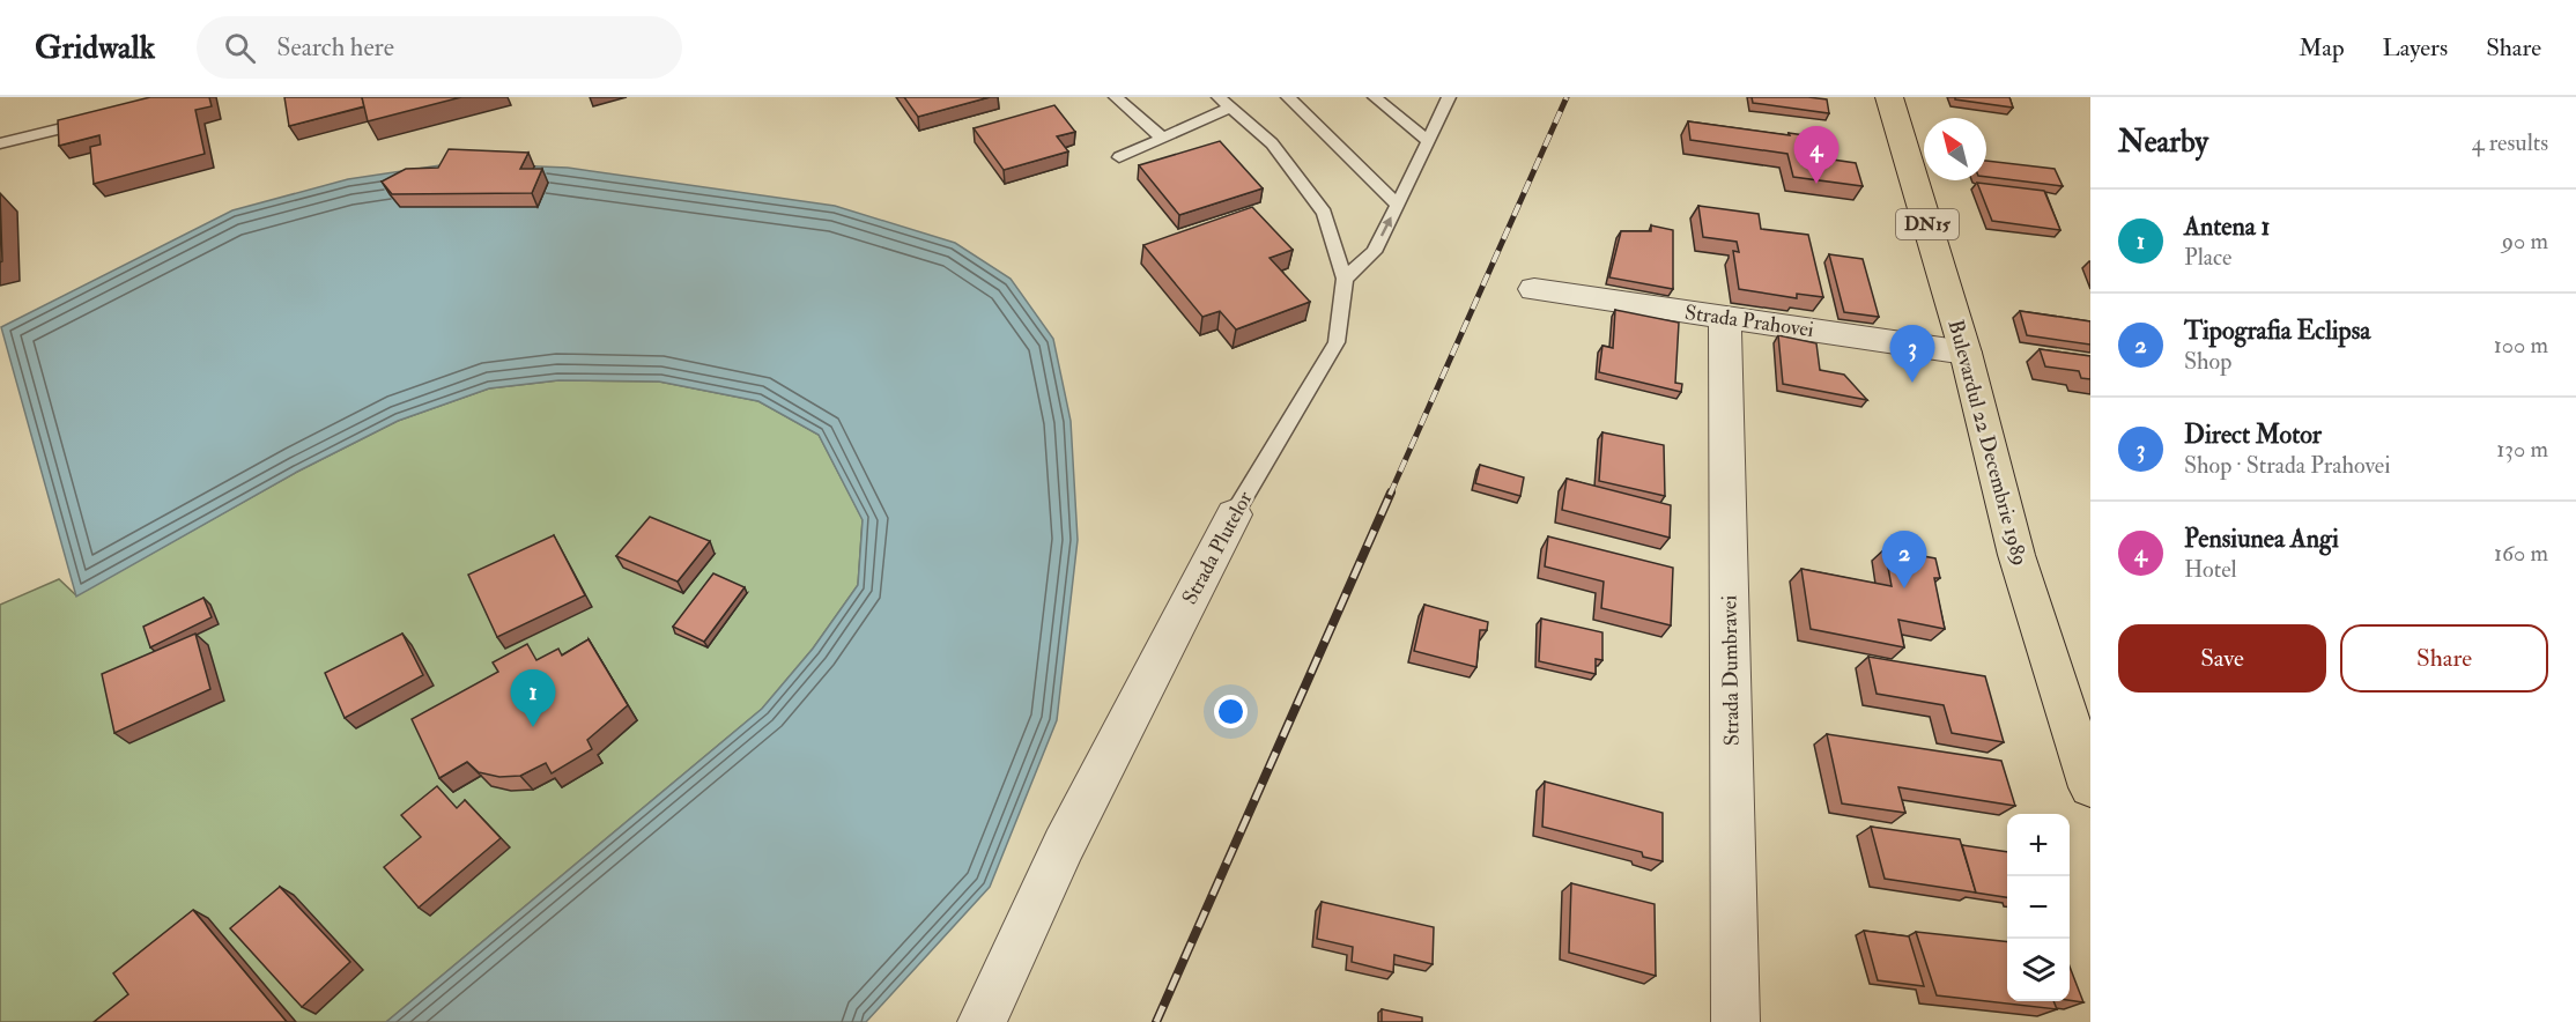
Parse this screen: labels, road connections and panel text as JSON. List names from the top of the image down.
{
  "streets": {
    "main road": ["DN15", "Bulevardul 22 Decembrie 1989"],
    "street": ["Strada Prahovei", "Strada Plutelor", "Strada Dumbravei"]
  },
  "crossings": [
    ["Strada Prahovei", "Bulevardul 22 Decembrie 1989"],
    ["Strada Prahovei", "Strada Dumbravei"]
  ],
  "north": "top left",
  "page": {
    "header": "Gridwalk",
    "search": "Search here",
    "nav": ["Map", "Layers", "Share"],
    "heading": ["Nearby", "4 results"],
    "pins": [
      "4",
      "3",
      "2",
      "1"
    ],
    "list": [
      {
        "mark": "1",
        "name": "Antena 1",
        "note": "Place",
        "value": "90 m"
      },
      {
        "mark": "2",
        "name": "Tipografia Eclipsa",
        "note": "Shop",
        "value": "100 m"
      },
      {
        "mark": "3",
        "name": "Direct Motor",
        "note": "Shop · Strada Prahovei",
        "value": "130 m"
      },
      {
        "mark": "4",
        "name": "Pensiunea Angi",
        "note": "Hotel",
        "value": "160 m"
      }
    ],
    "buttons": ["Save", "Share"],
    "map_buttons": ["+", "−"]
  }
}
